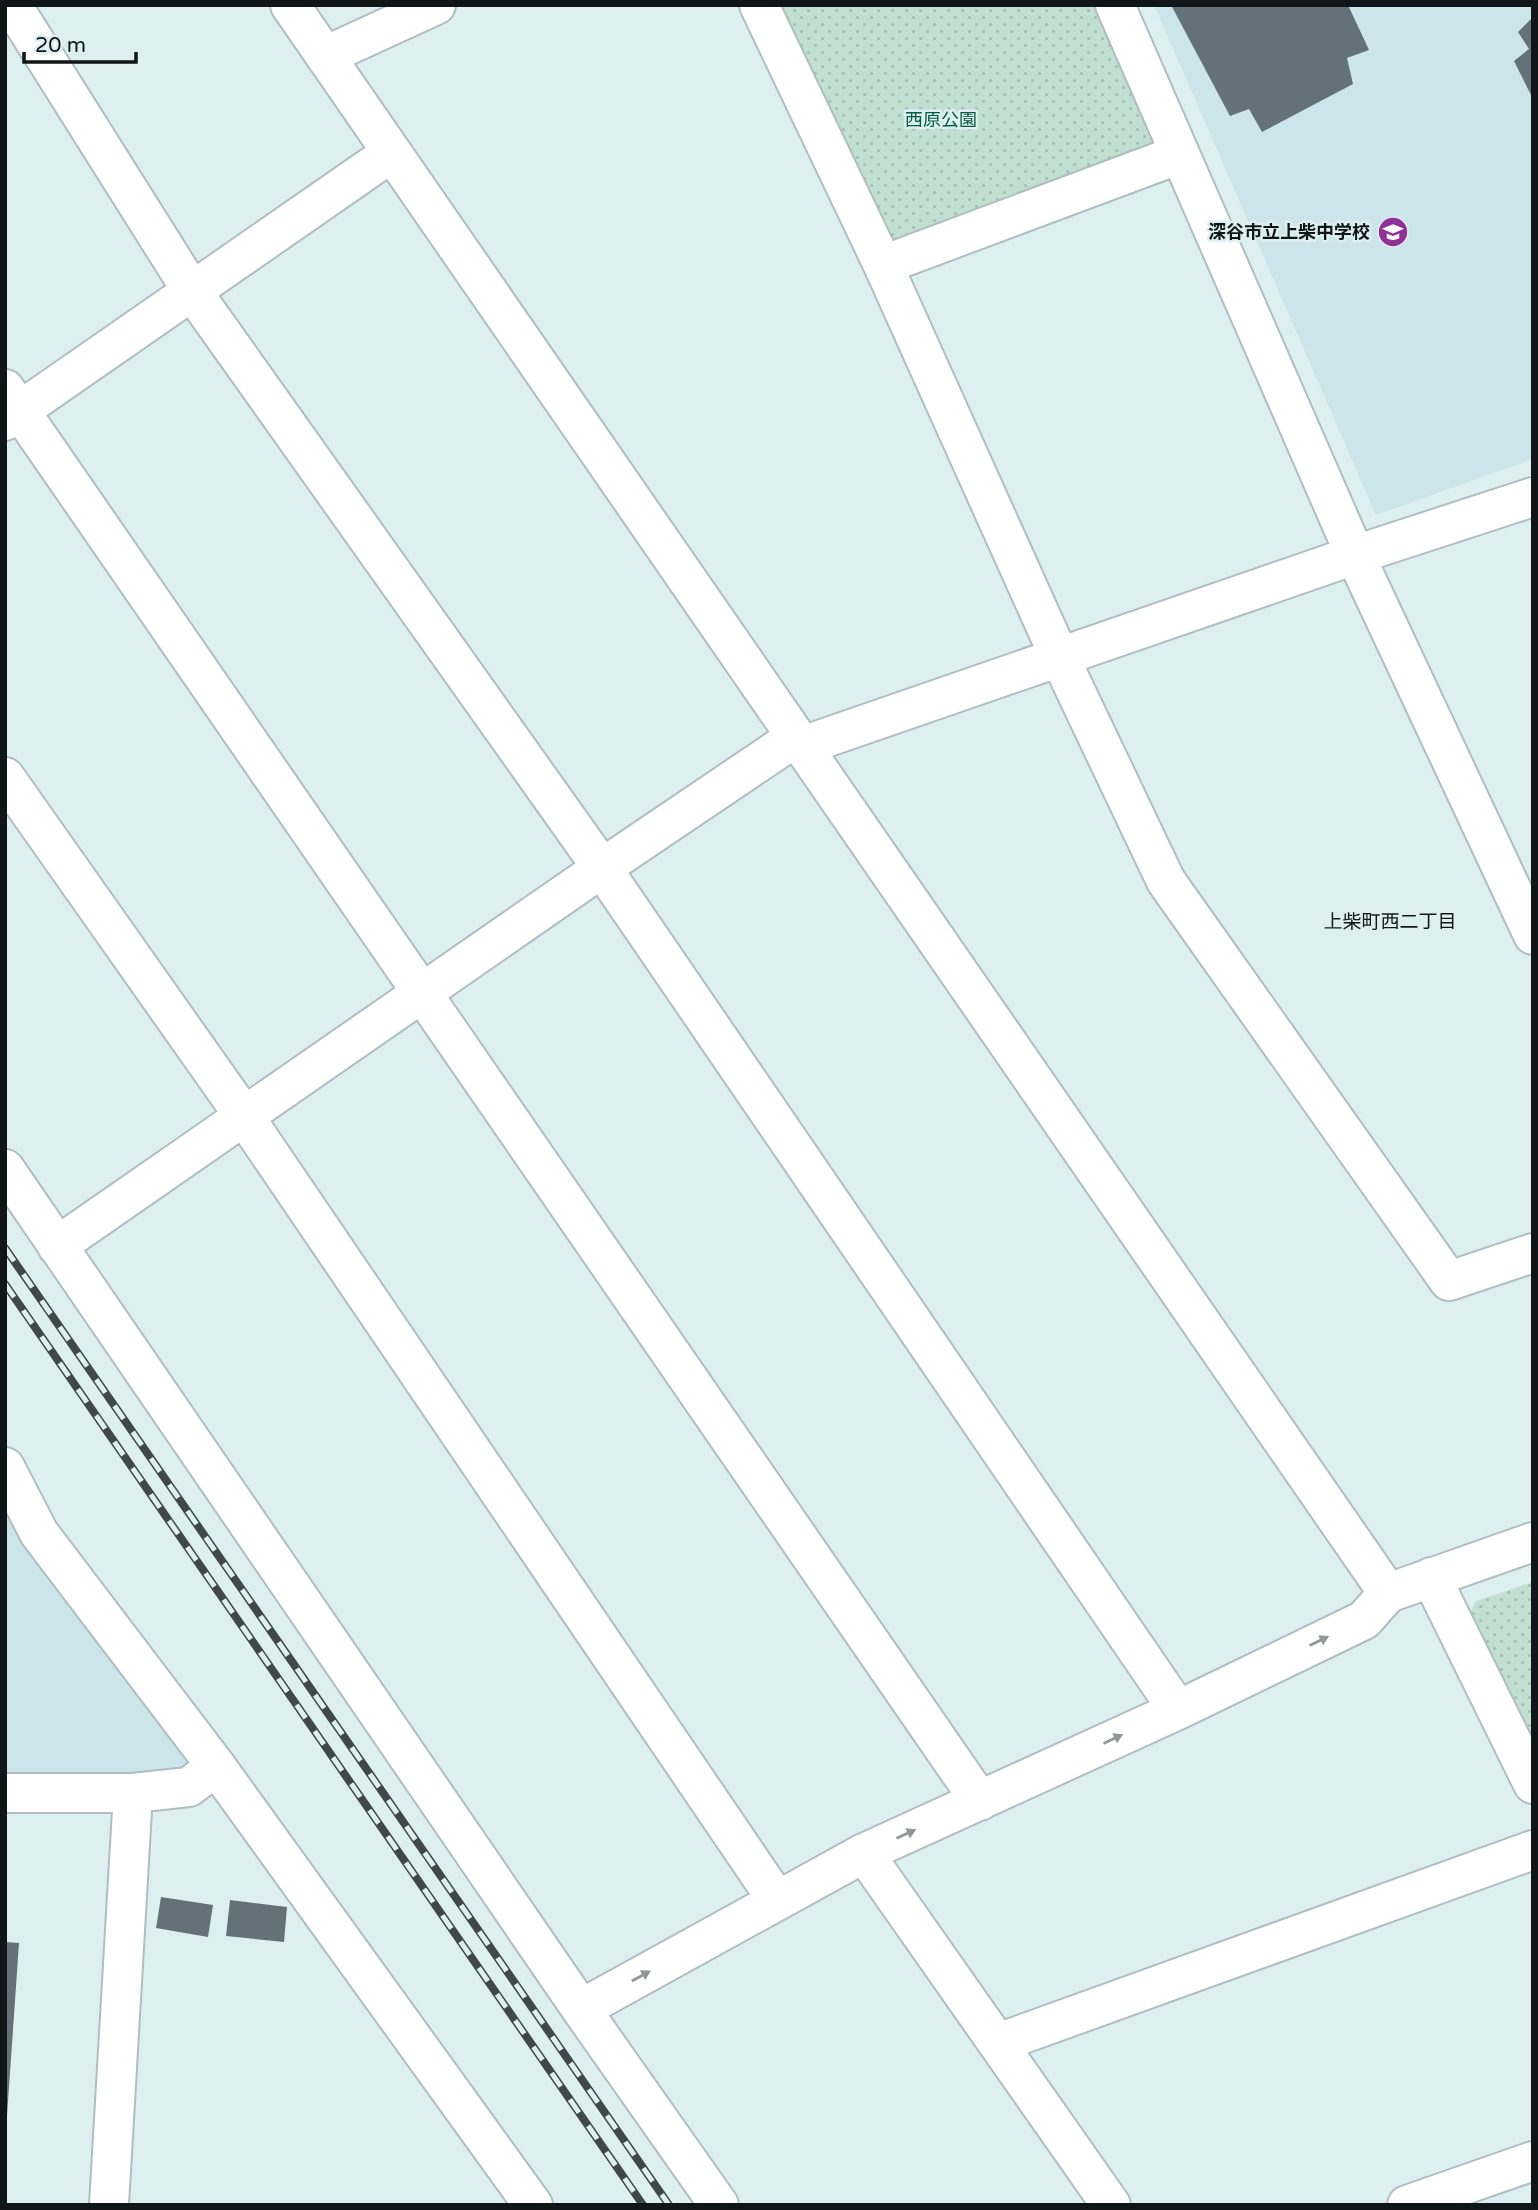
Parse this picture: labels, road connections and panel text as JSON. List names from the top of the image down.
{
  "districts": ["上柴町西二丁目"],
  "parks": ["西原公園"],
  "places": {
    "school or university": ["深谷市立上柴中学校"]
  },
  "scale_bar": "20 m"
}
